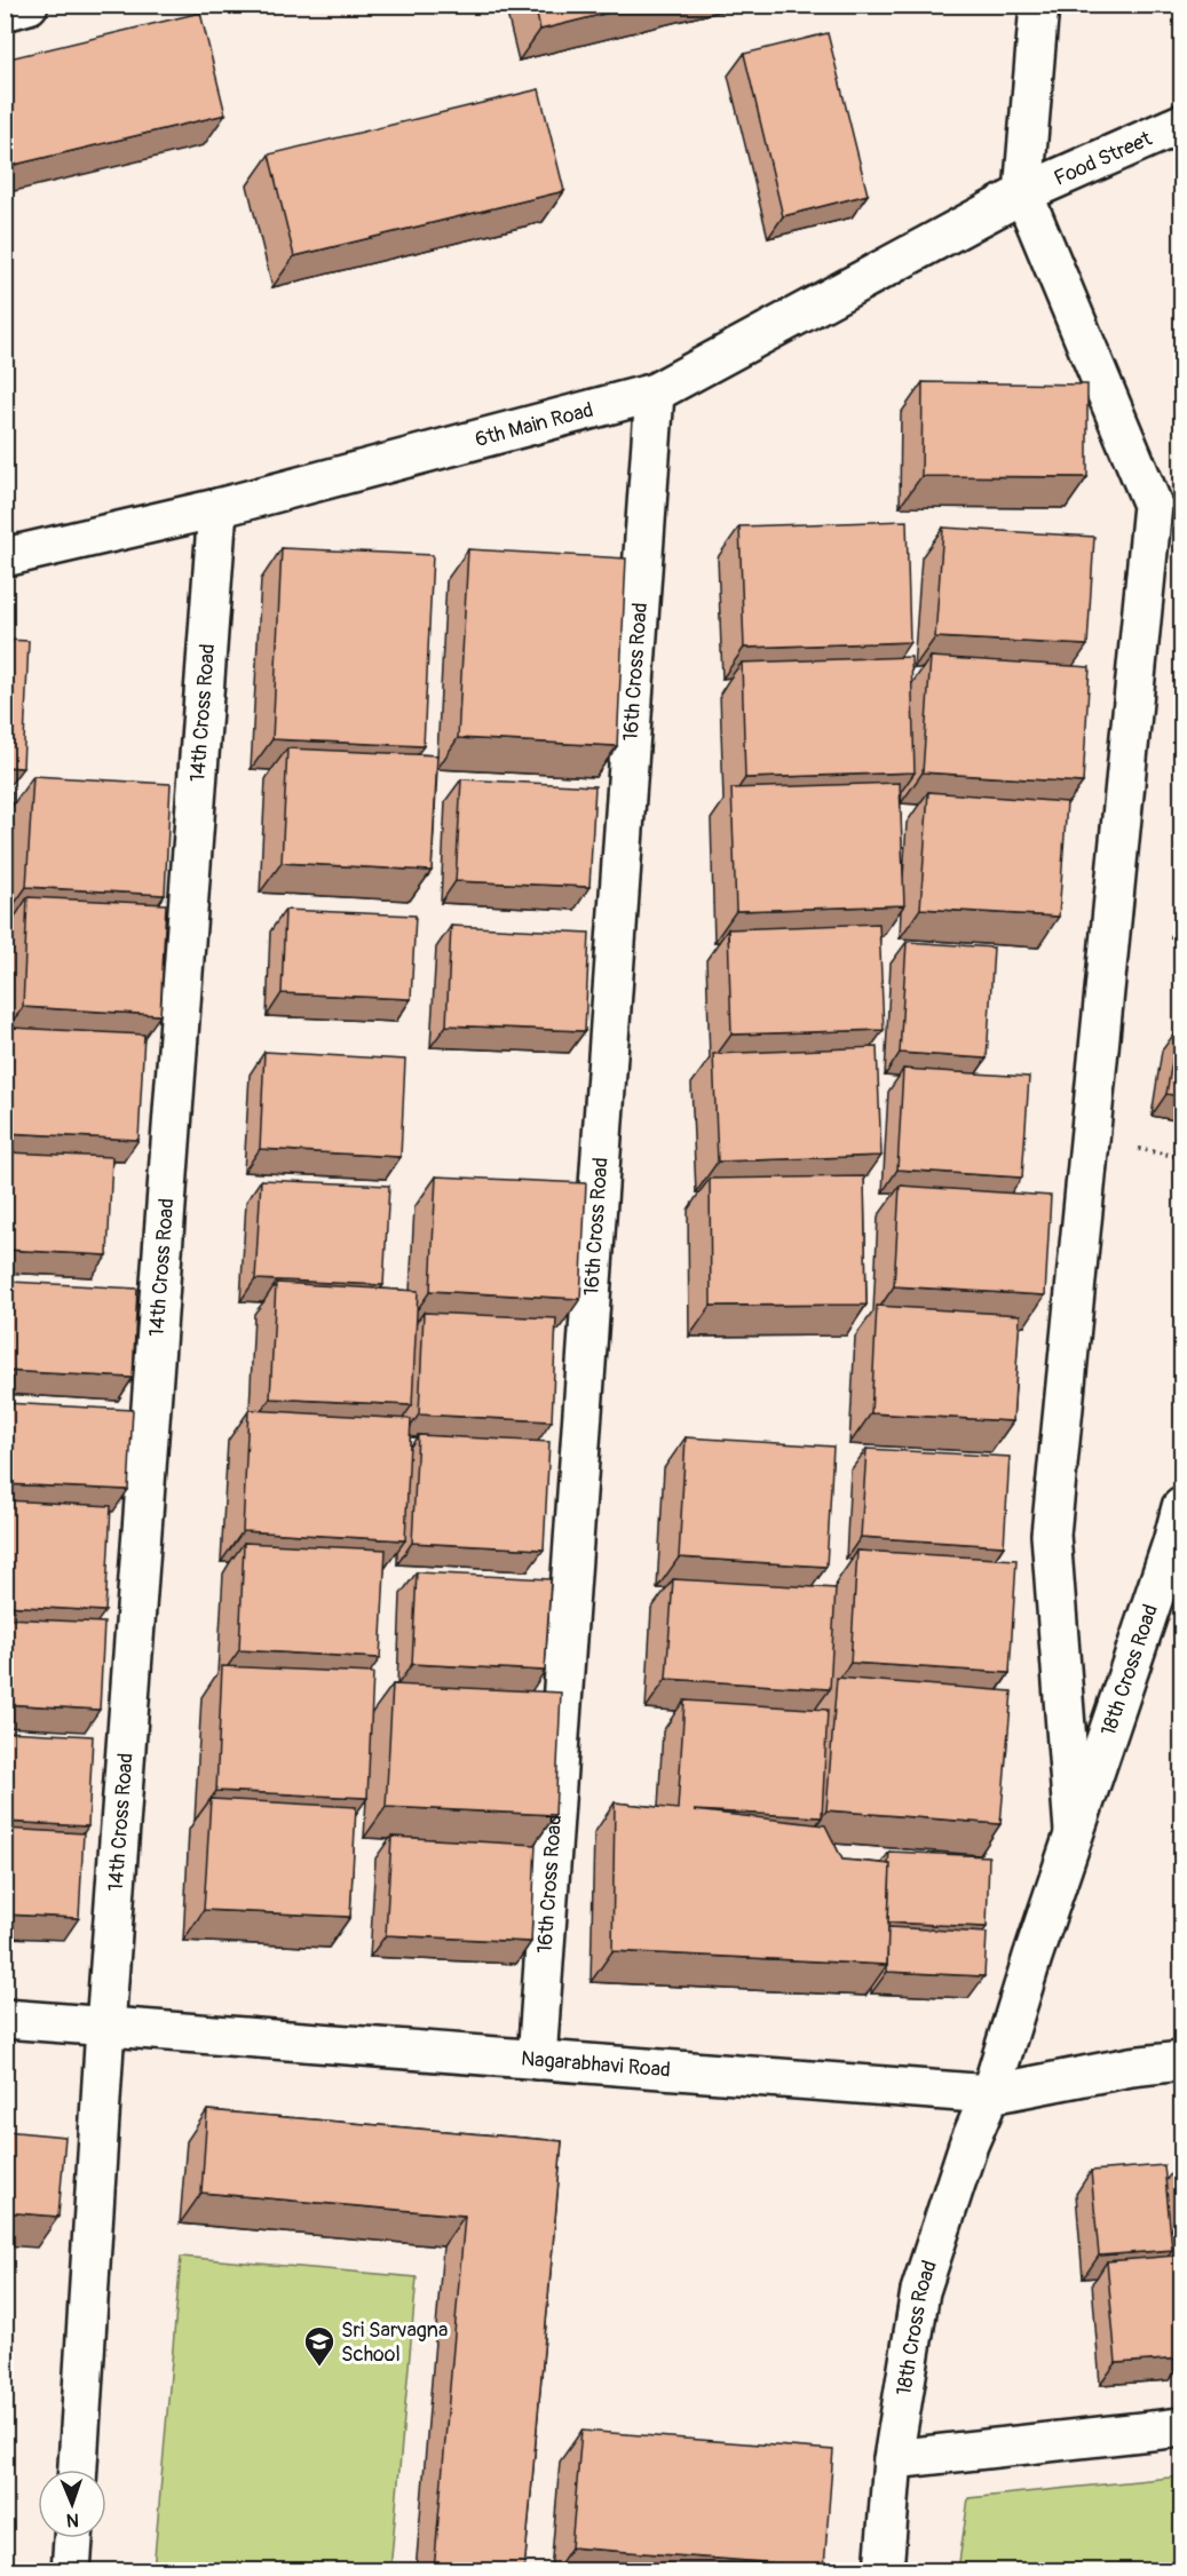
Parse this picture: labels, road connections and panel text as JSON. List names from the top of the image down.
{
  "streets": {
    "street": [
      "Food Street",
      "6th Main Road",
      "16th Cross Road",
      "14th Cross Road",
      "18th Cross Road",
      "Nagarabhavi Road"
    ]
  },
  "crossings": [
    ["Food Street", "6th Main Road"],
    ["6th Main Road", "16th Cross Road"],
    ["6th Main Road", "14th Cross Road"],
    ["16th Cross Road", "Nagarabhavi Road"],
    ["14th Cross Road", "Nagarabhavi Road"],
    ["18th Cross Road", "Nagarabhavi Road"]
  ],
  "places": {
    "school or university": ["Sri Sarvagna School"]
  },
  "north": "bottom"
}
